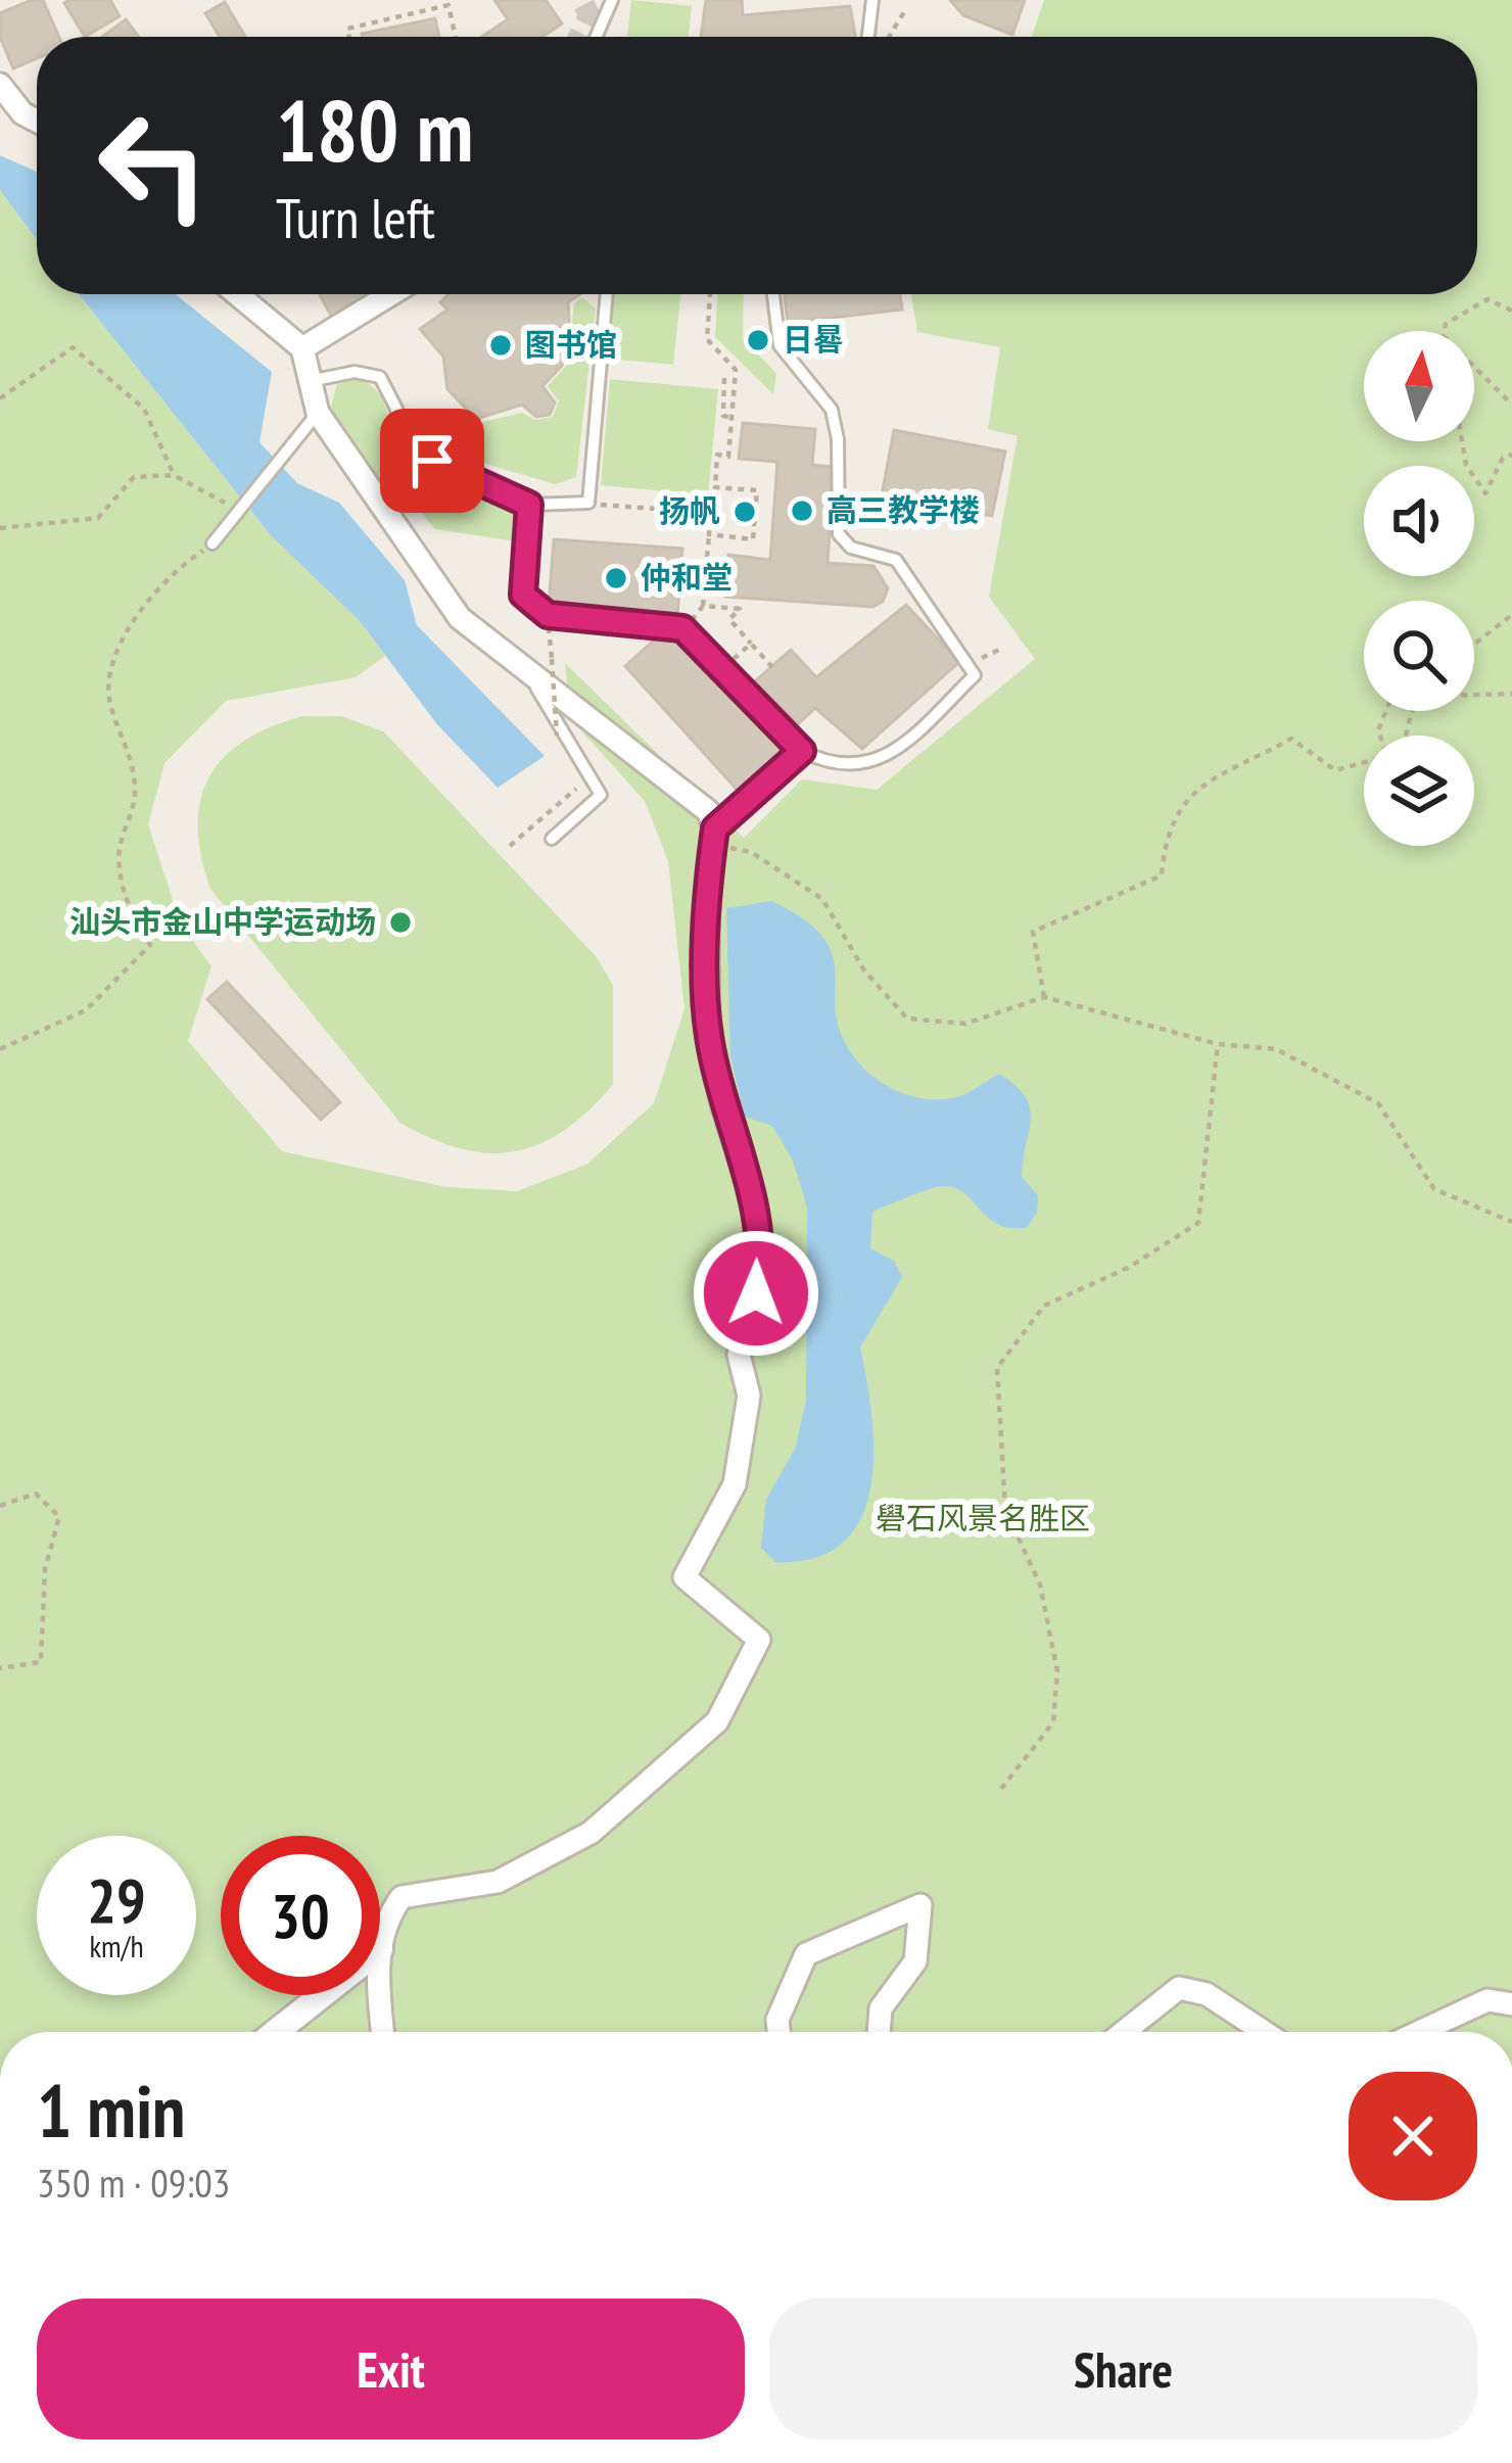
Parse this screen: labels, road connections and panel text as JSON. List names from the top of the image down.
{
  "parks": ["礐石风景名胜区"],
  "places": [
    "日晷",
    "图书馆",
    "高三教学楼",
    "扬帆",
    "仲和堂",
    "汕头市金山中学运动场"
  ],
  "north": "top",
  "page": {
    "turn": ["180 m", "Turn left"],
    "speed": "29 km/h",
    "limit": "30",
    "heading": ["1 min", "350 m · 09:03"],
    "buttons": ["Exit", "Share"]
  }
}
